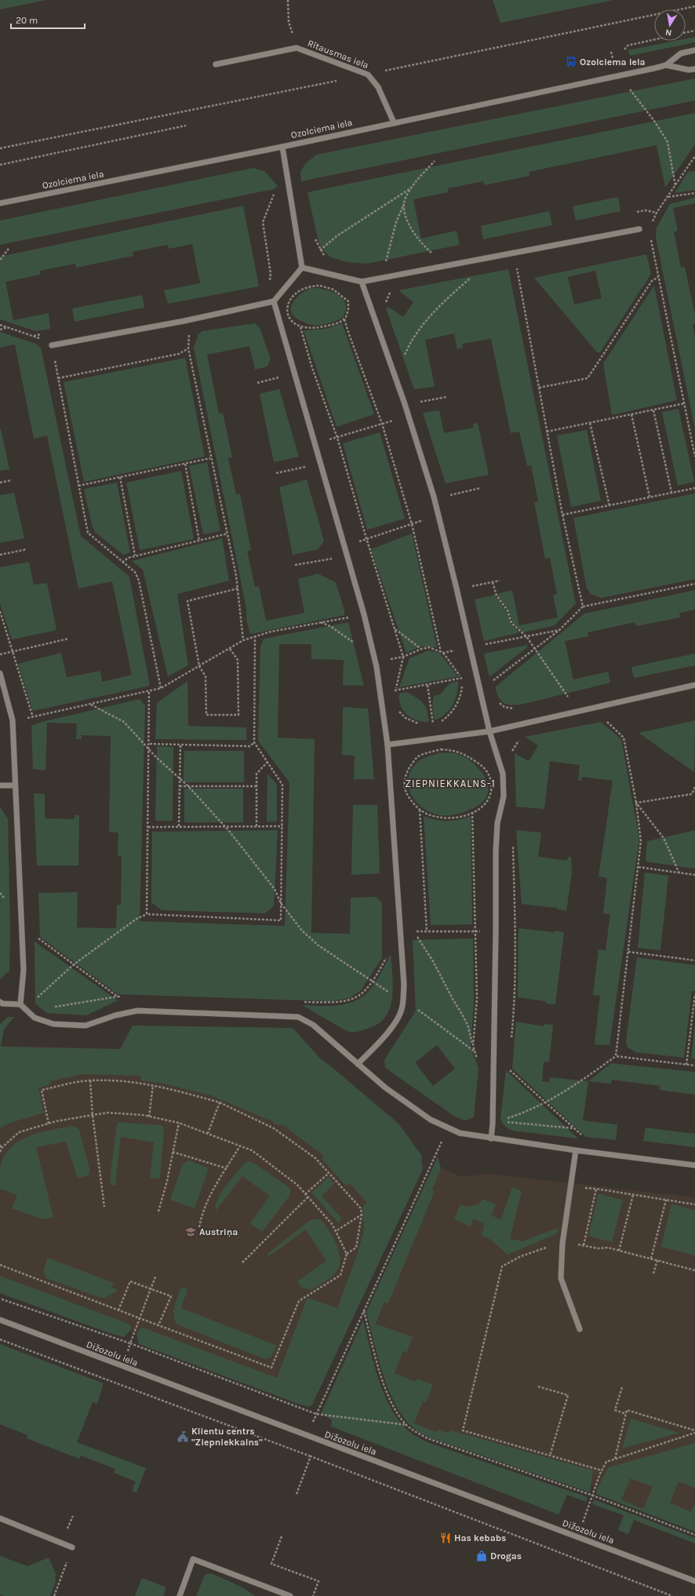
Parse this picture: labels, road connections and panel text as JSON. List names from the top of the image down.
{
  "streets": {
    "street": ["Rītausmas iela", "Ozolciema iela", "Dižozolu iela"]
  },
  "crossings": [
    ["Rītausmas iela", "Ozolciema iela"]
  ],
  "districts": ["ZIEPNIEKKALNS-1"],
  "places": {
    "bus stop": ["Ozolciema iela"],
    "school or university": ["Austriņa"],
    "public building": ["Klientu centrs \"Ziepniekkalns\""],
    "restaurant": ["Has kebabs"],
    "shop": ["Drogas"]
  },
  "scale_bar": "20 m",
  "north": "bottom"
}
